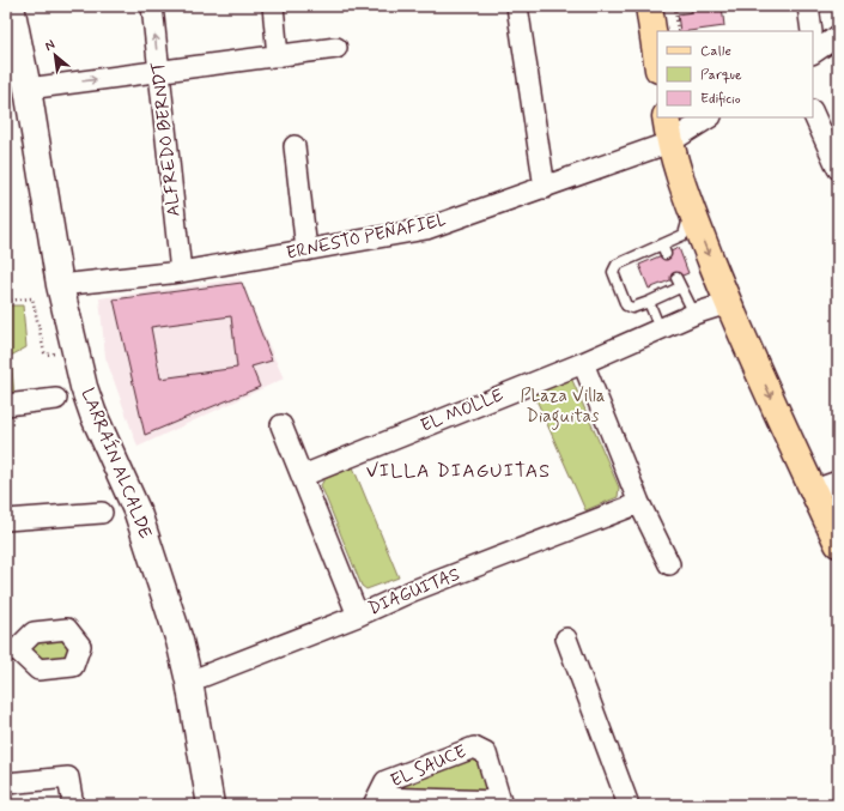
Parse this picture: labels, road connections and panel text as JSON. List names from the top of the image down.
{
  "streets": {
    "street": [
      "ALFREDO BERNDT",
      "ERNESTO PEÑAFIEL",
      "EL MOLLE",
      "LARRAÍN ALCALDE",
      "DIAGUITAS",
      "EL SAUCE"
    ]
  },
  "crossings": [
    ["ALFREDO BERNDT", "ERNESTO PEÑAFIEL"],
    ["ERNESTO PEÑAFIEL", "LARRAÍN ALCALDE"],
    ["LARRAÍN ALCALDE", "DIAGUITAS"]
  ],
  "districts": ["VILLA DIAGUITAS"],
  "parks": ["PLaza Villa Diaguitas"],
  "legend": ["Calle", "Parque", "Edificio"],
  "north": "top left"
}
